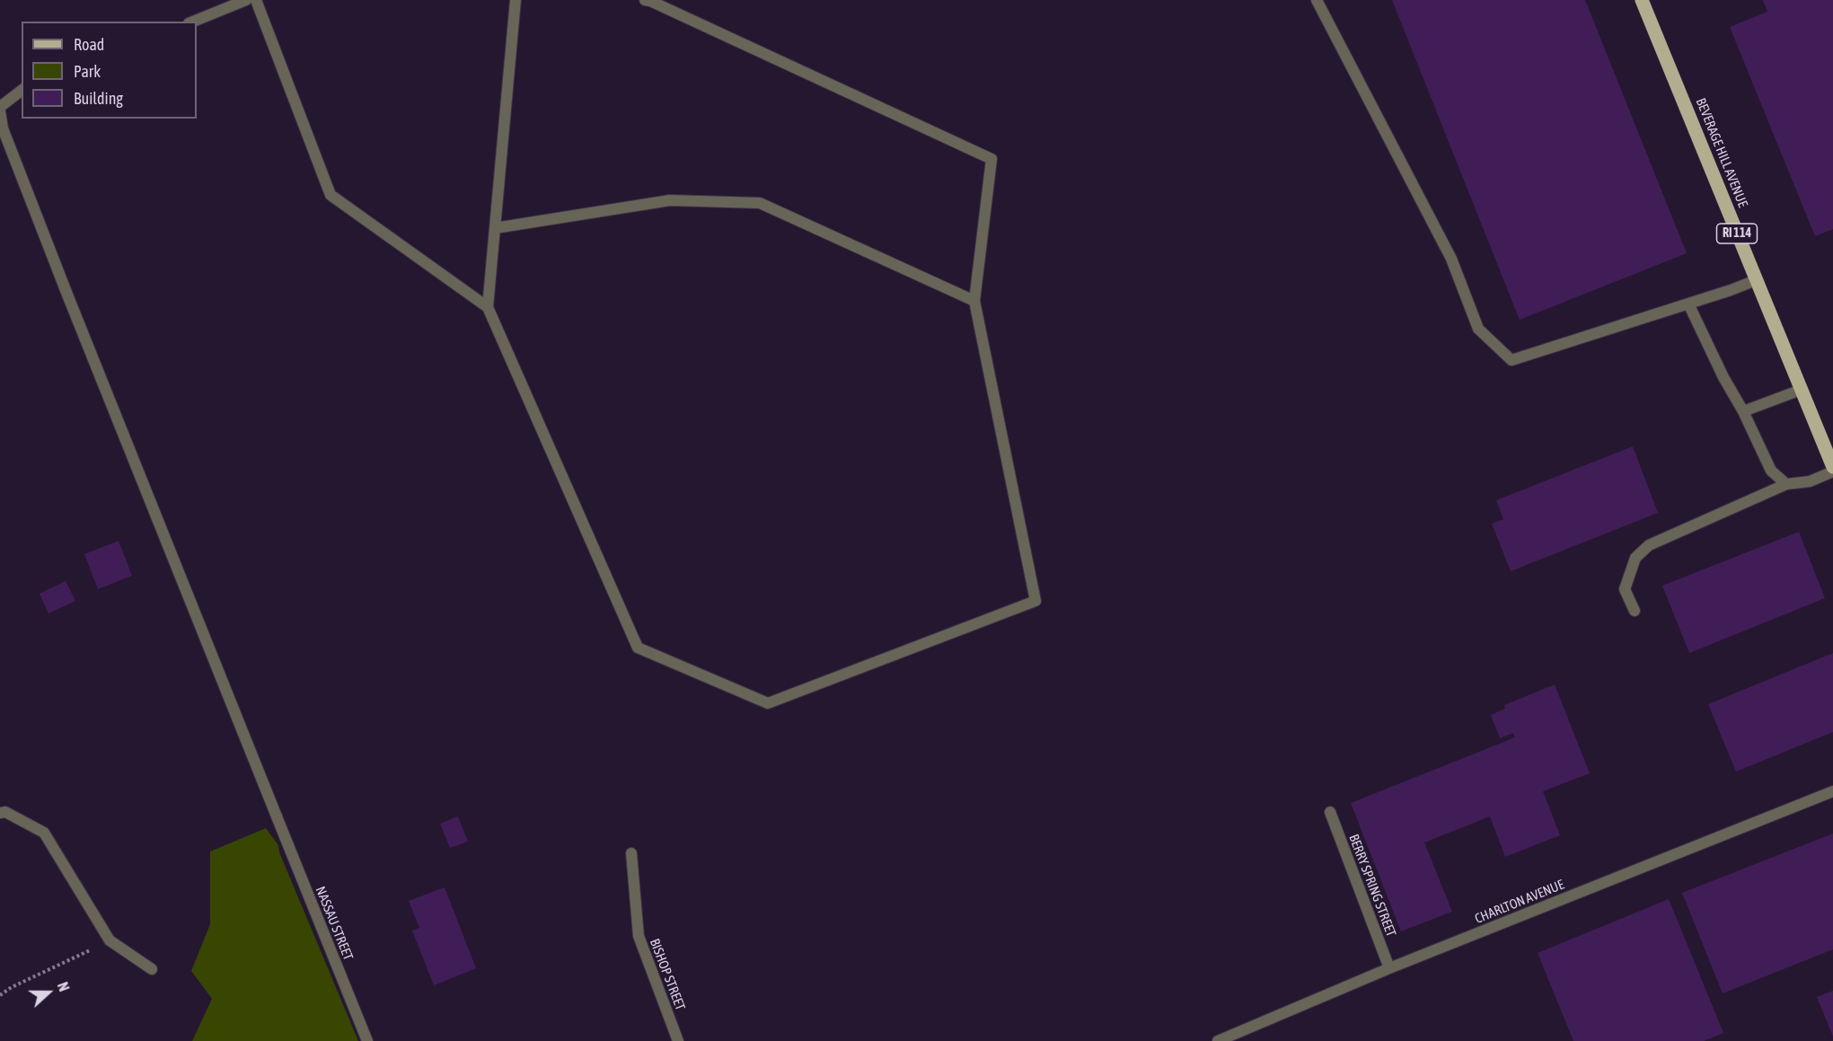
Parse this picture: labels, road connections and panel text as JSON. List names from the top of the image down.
{
  "streets": {
    "main road": ["BEVERAGE HILL AVENUE", "RI 114"],
    "street": [
      "BERRY SPRING STREET",
      "CHARLTON AVENUE",
      "NASSAU STREET",
      "BISHOP STREET"
    ]
  },
  "crossings": [
    ["BERRY SPRING STREET", "CHARLTON AVENUE"]
  ],
  "legend": ["Road", "Park", "Building"],
  "north": "right"
}
